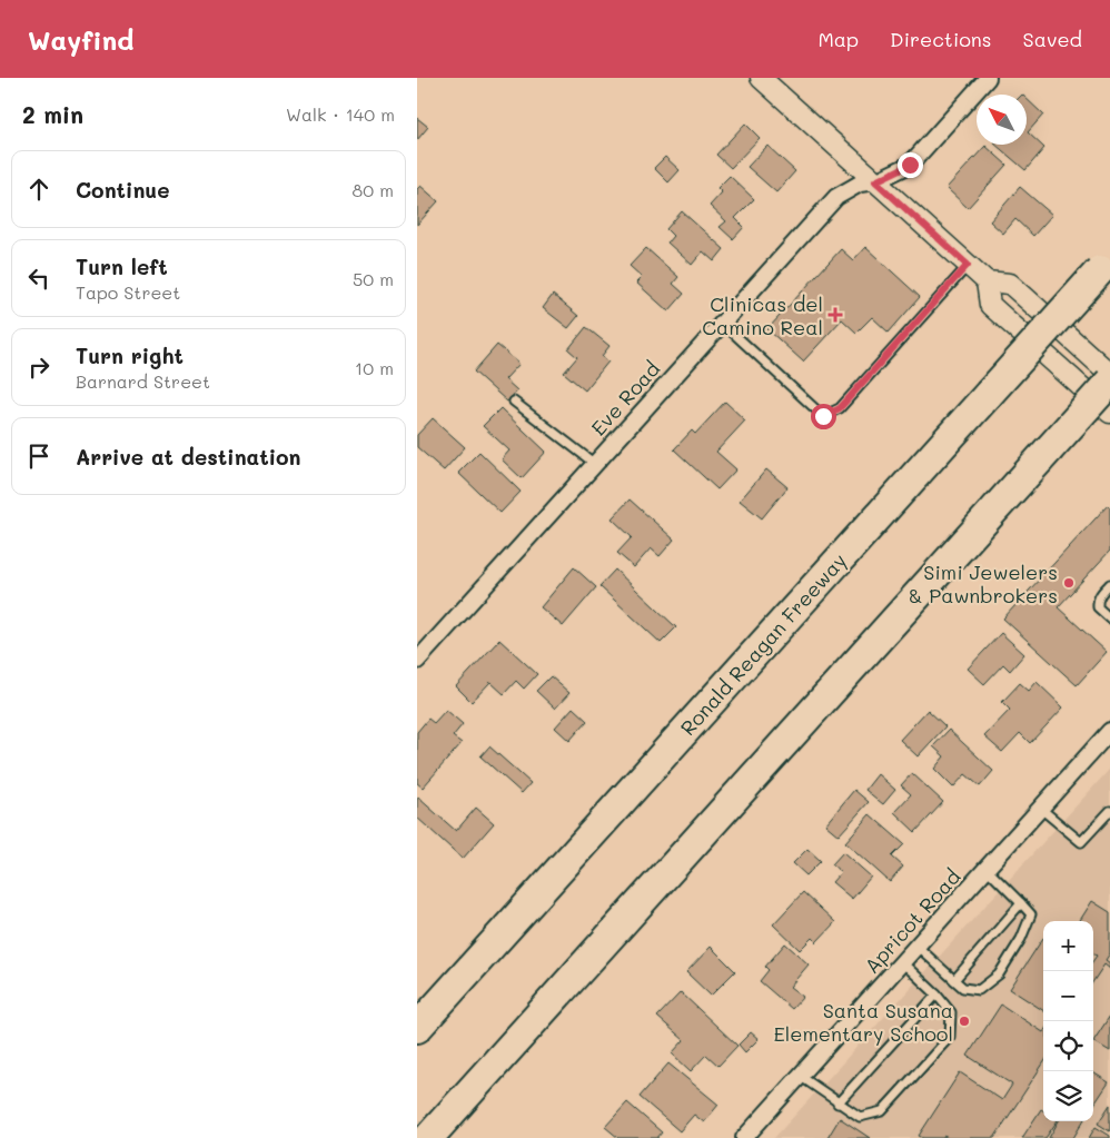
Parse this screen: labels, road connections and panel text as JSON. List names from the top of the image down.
{
  "streets": {
    "highway": ["Ronald Reagan Freeway"],
    "street": ["Eve Road", "Apricot Road"]
  },
  "places": {
    "health": ["Clinicas del Camino Real"],
    "other": ["Simi Jewelers & Pawnbrokers", "Santa Susana Elementary School"]
  },
  "north": "top left",
  "page": {
    "header": "Wayfind",
    "nav": ["Map", "Directions", "Saved"],
    "heading": ["2 min", "Walk · 140 m"],
    "list": [
      ["Continue", "80 m"],
      ["Turn left", "Tapo Street", "50 m"],
      ["Turn right", "Barnard Street", "10 m"],
      "Arrive at destination"
    ],
    "map_buttons": ["+", "−"]
  }
}
